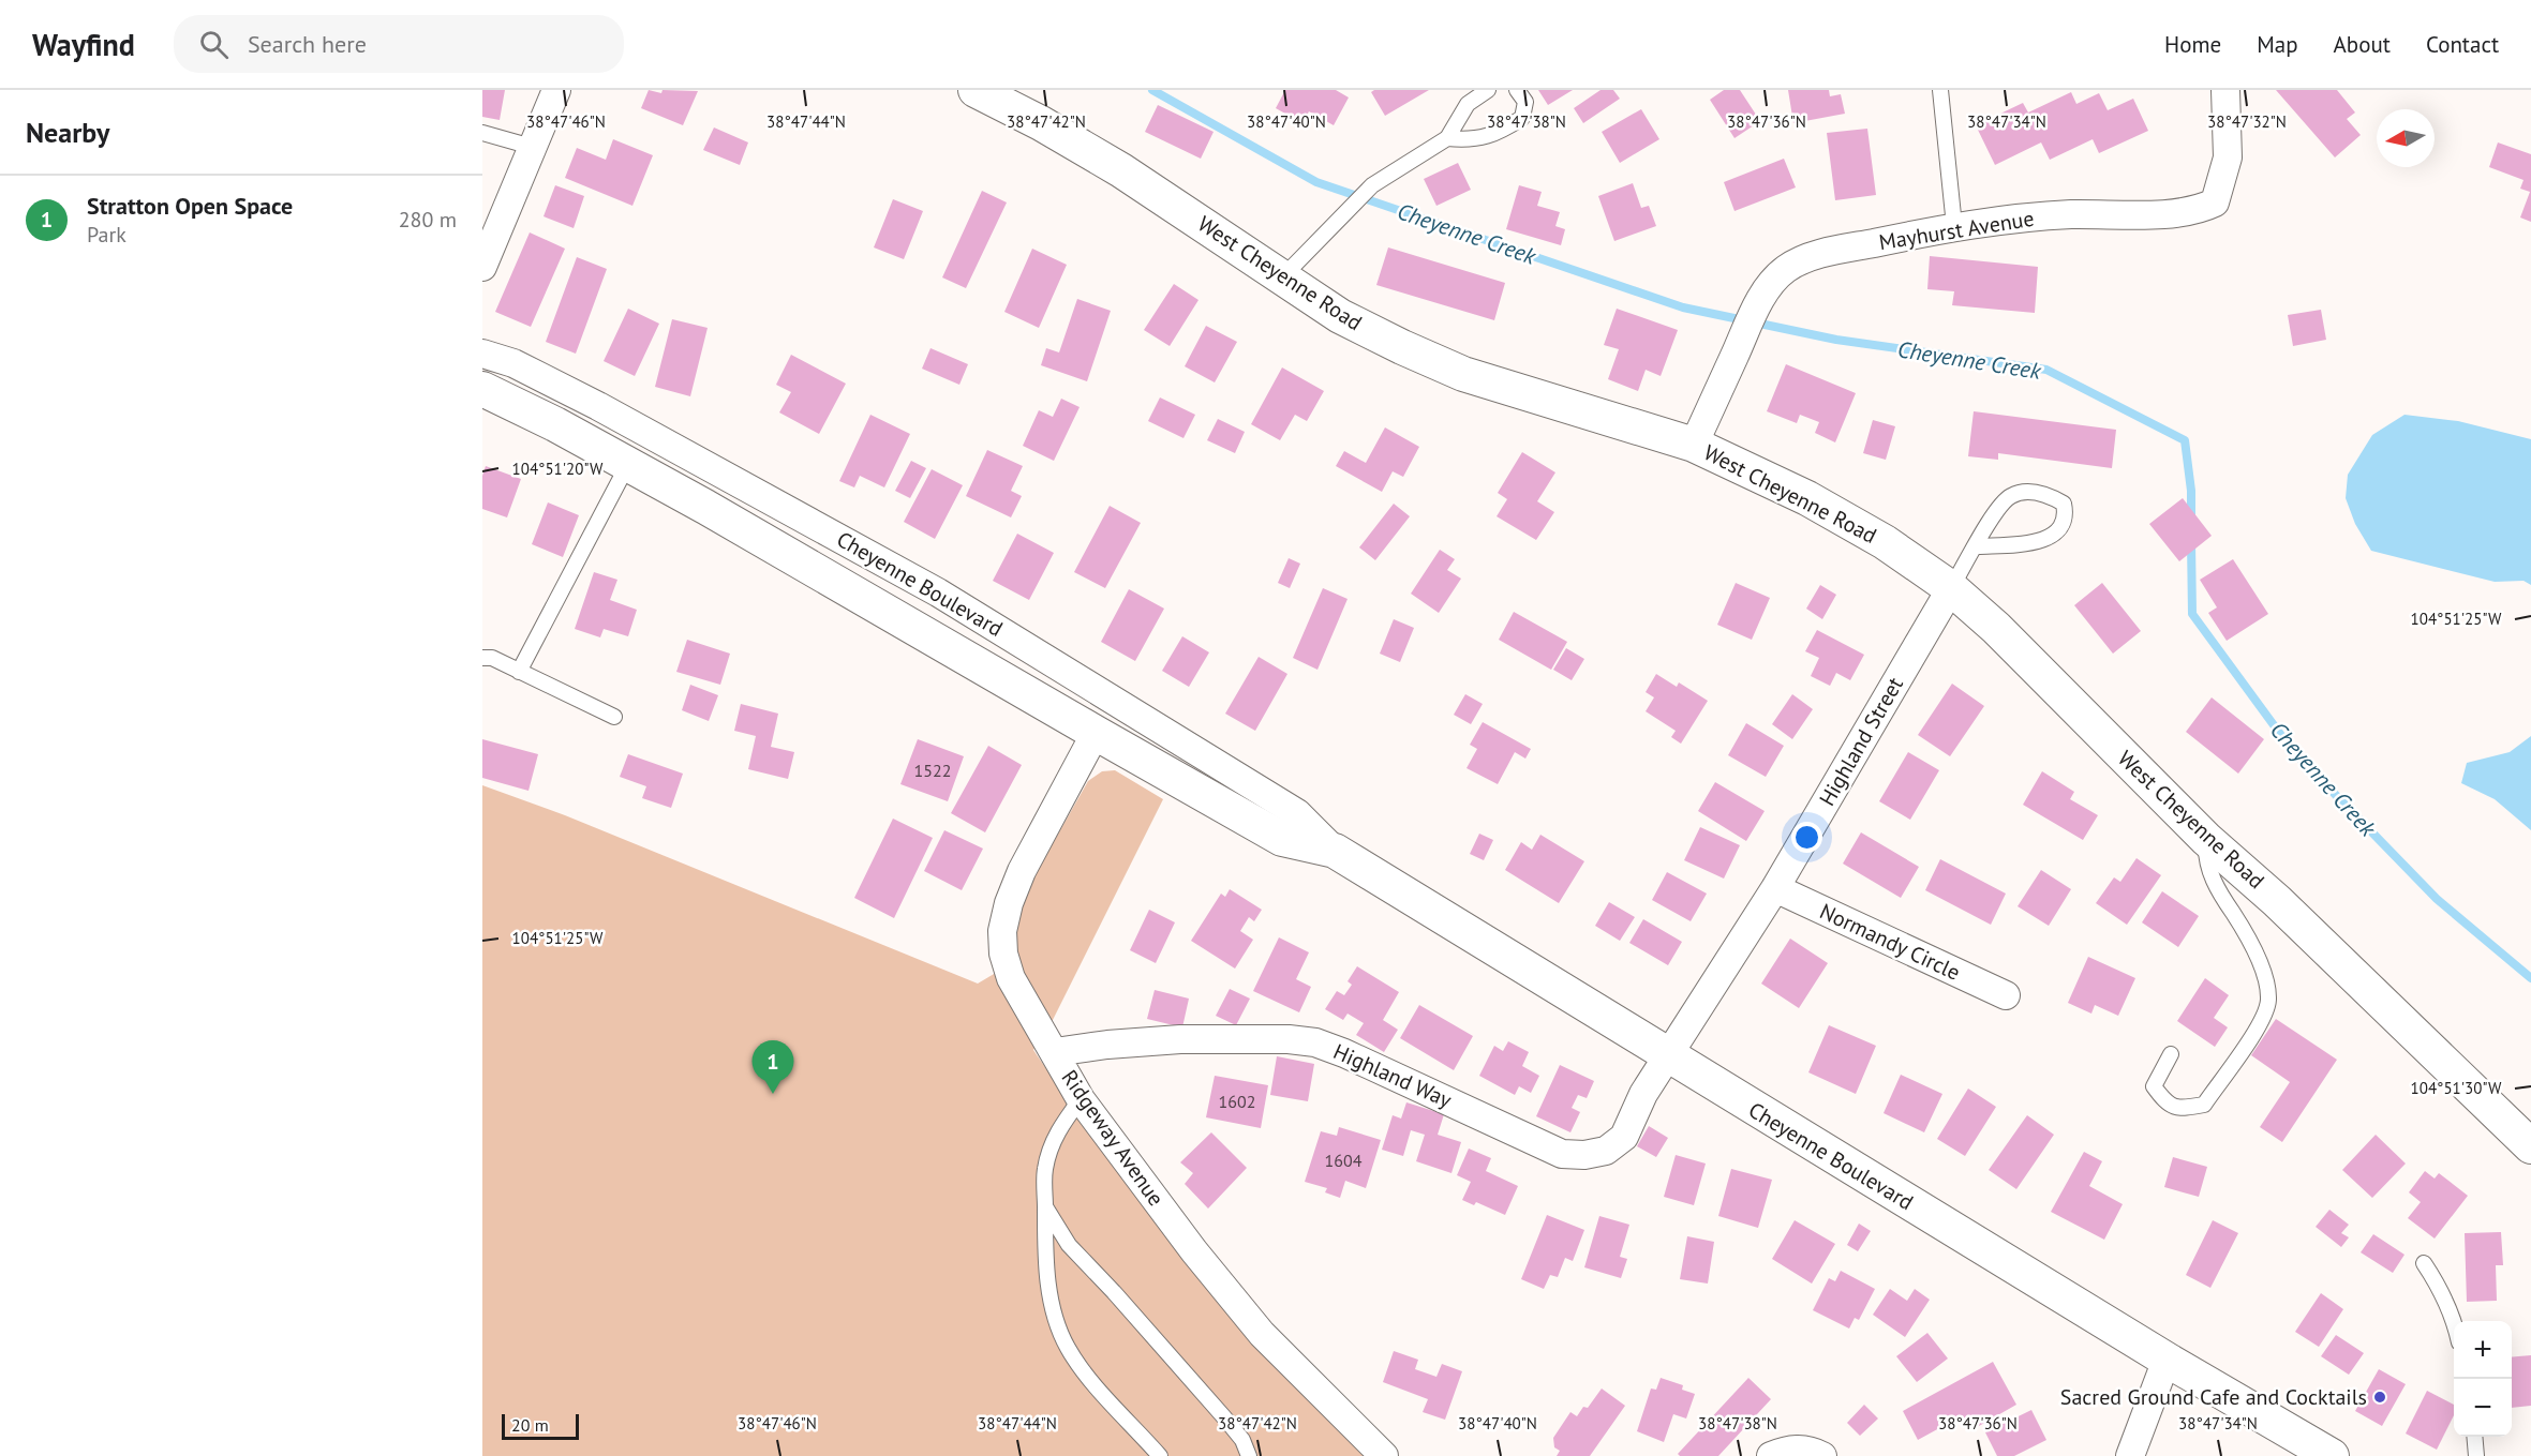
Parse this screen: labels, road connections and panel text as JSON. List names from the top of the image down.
{
  "streets": {
    "street": [
      "Mayhurst Avenue",
      "West Cheyenne Road",
      "Cheyenne Boulevard",
      "Highland Street",
      "Normandy Circle",
      "Highland Way",
      "Ridgeway Avenue"
    ]
  },
  "crossings": [
    ["Mayhurst Avenue", "West Cheyenne Road"],
    ["West Cheyenne Road", "Highland Street"],
    ["Cheyenne Boulevard", "Highland Street"],
    ["Cheyenne Boulevard", "Highland Way"],
    ["Cheyenne Boulevard", "Ridgeway Avenue"],
    ["Highland Street", "Normandy Circle"],
    ["Highland Street", "Highland Way"],
    ["Highland Way", "Ridgeway Avenue"]
  ],
  "water": ["Cheyenne Creek"],
  "places": ["Sacred Ground Cafe and Cocktails"],
  "house_numbers": ["1522", "1602", "1604"],
  "scale_bar": "20 m",
  "north": "left",
  "page": {
    "header": "Wayfind",
    "search": "Search here",
    "nav": [
      "Home",
      "Map",
      "About",
      "Contact"
    ],
    "heading": "Nearby",
    "list": [
      {
        "mark": "1",
        "name": "Stratton Open Space",
        "note": "Park",
        "value": "280 m"
      }
    ],
    "pins": "1",
    "map_buttons": ["+", "−"],
    "scale": "20 m"
  },
  "coordinates": [
    "38°47'46\"N",
    "38°47'44\"N",
    "38°47'42\"N",
    "38°47'40\"N",
    "38°47'38\"N",
    "38°47'36\"N",
    "38°47'34\"N",
    "38°47'32\"N",
    "104°51'20\"W",
    "104°51'25\"W",
    "104°51'30\"W"
  ]
}
